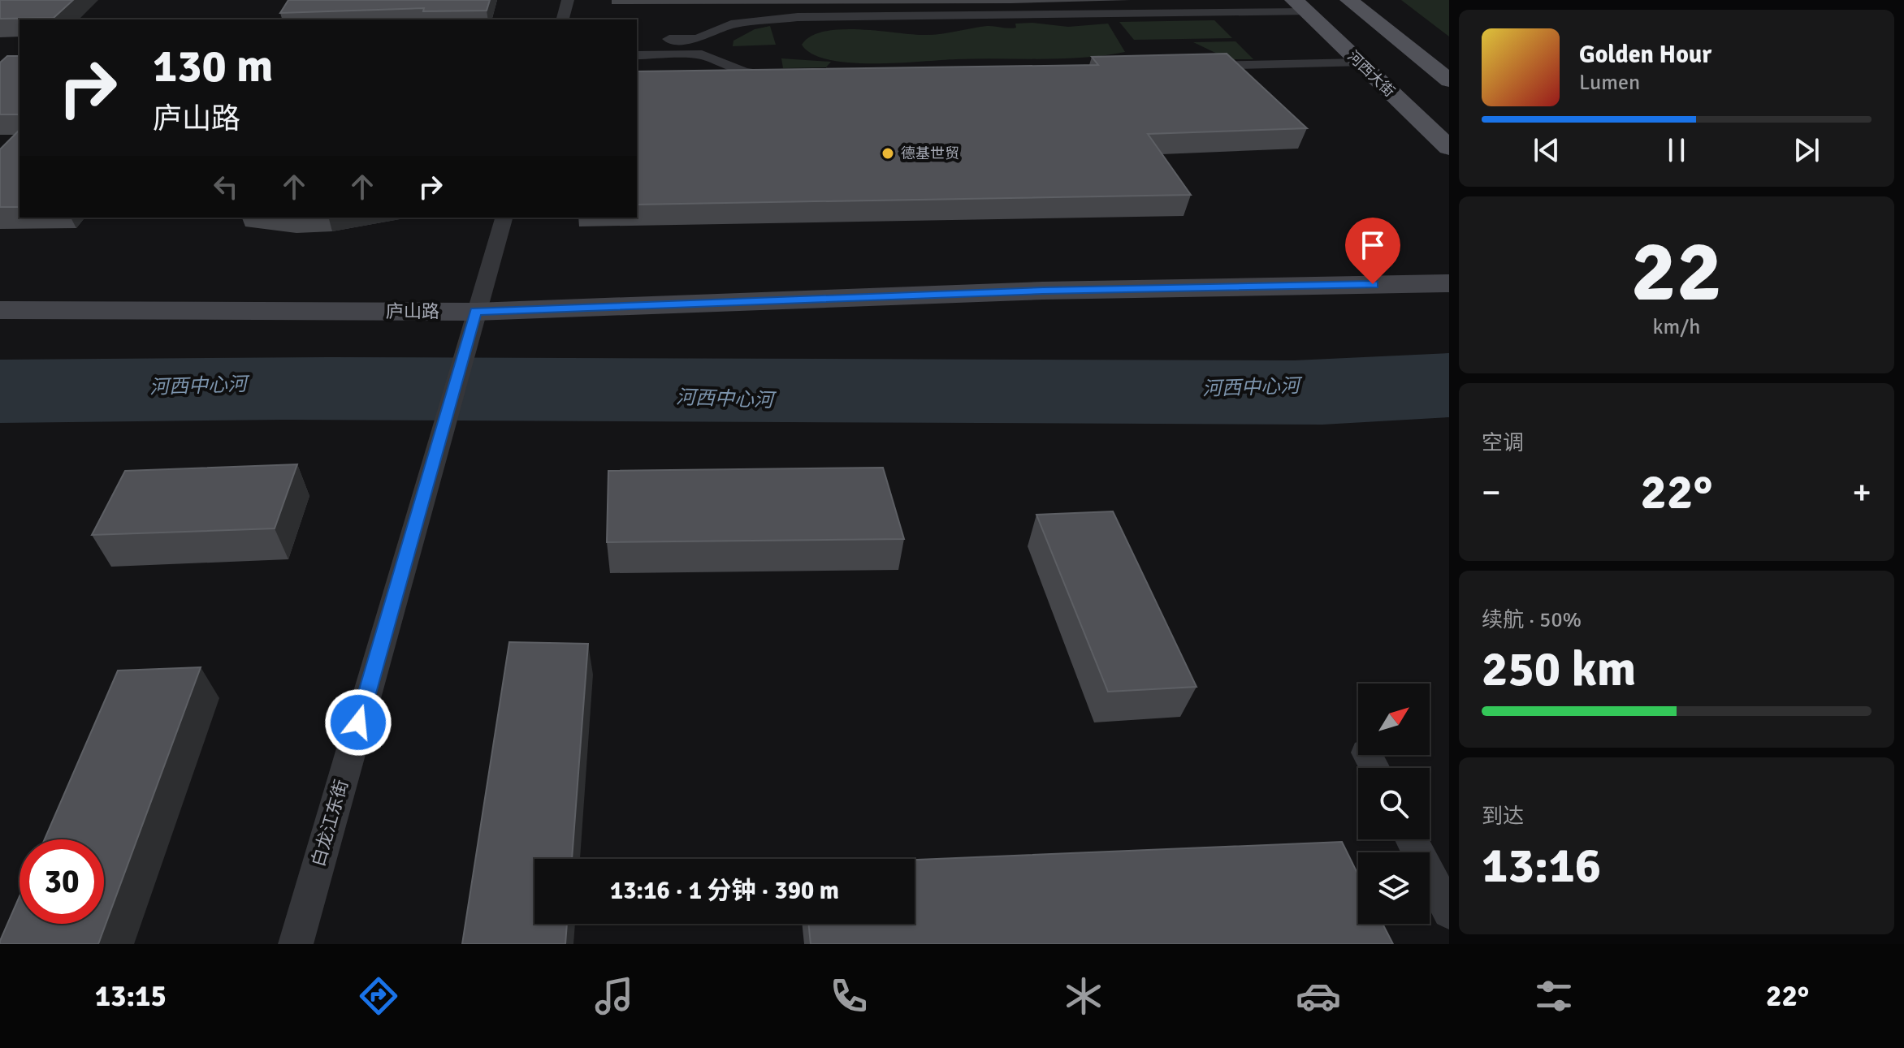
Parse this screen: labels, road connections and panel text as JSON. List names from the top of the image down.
{
  "streets": {
    "main road": ["河西大街", "庐山路"],
    "street": ["白龙江东街"]
  },
  "crossings": [
    ["庐山路", "白龙江东街"]
  ],
  "water": ["河西中心河"],
  "places": ["德基世贸"],
  "north": "top right",
  "page": {
    "turn": ["130 m", "庐山路"],
    "song": ["Golden Hour", "Lumen"],
    "tile": [
      ["22", "km/h"],
      "空调",
      ["续航 · 50%", "250 km"],
      ["到达", "13:16"]
    ],
    "heat": ["−", "22°", "+"],
    "limit": "30",
    "trip": "13:16 · 1 分钟 · 390 m",
    "tabs": ["13:15", "22°"]
  }
}
